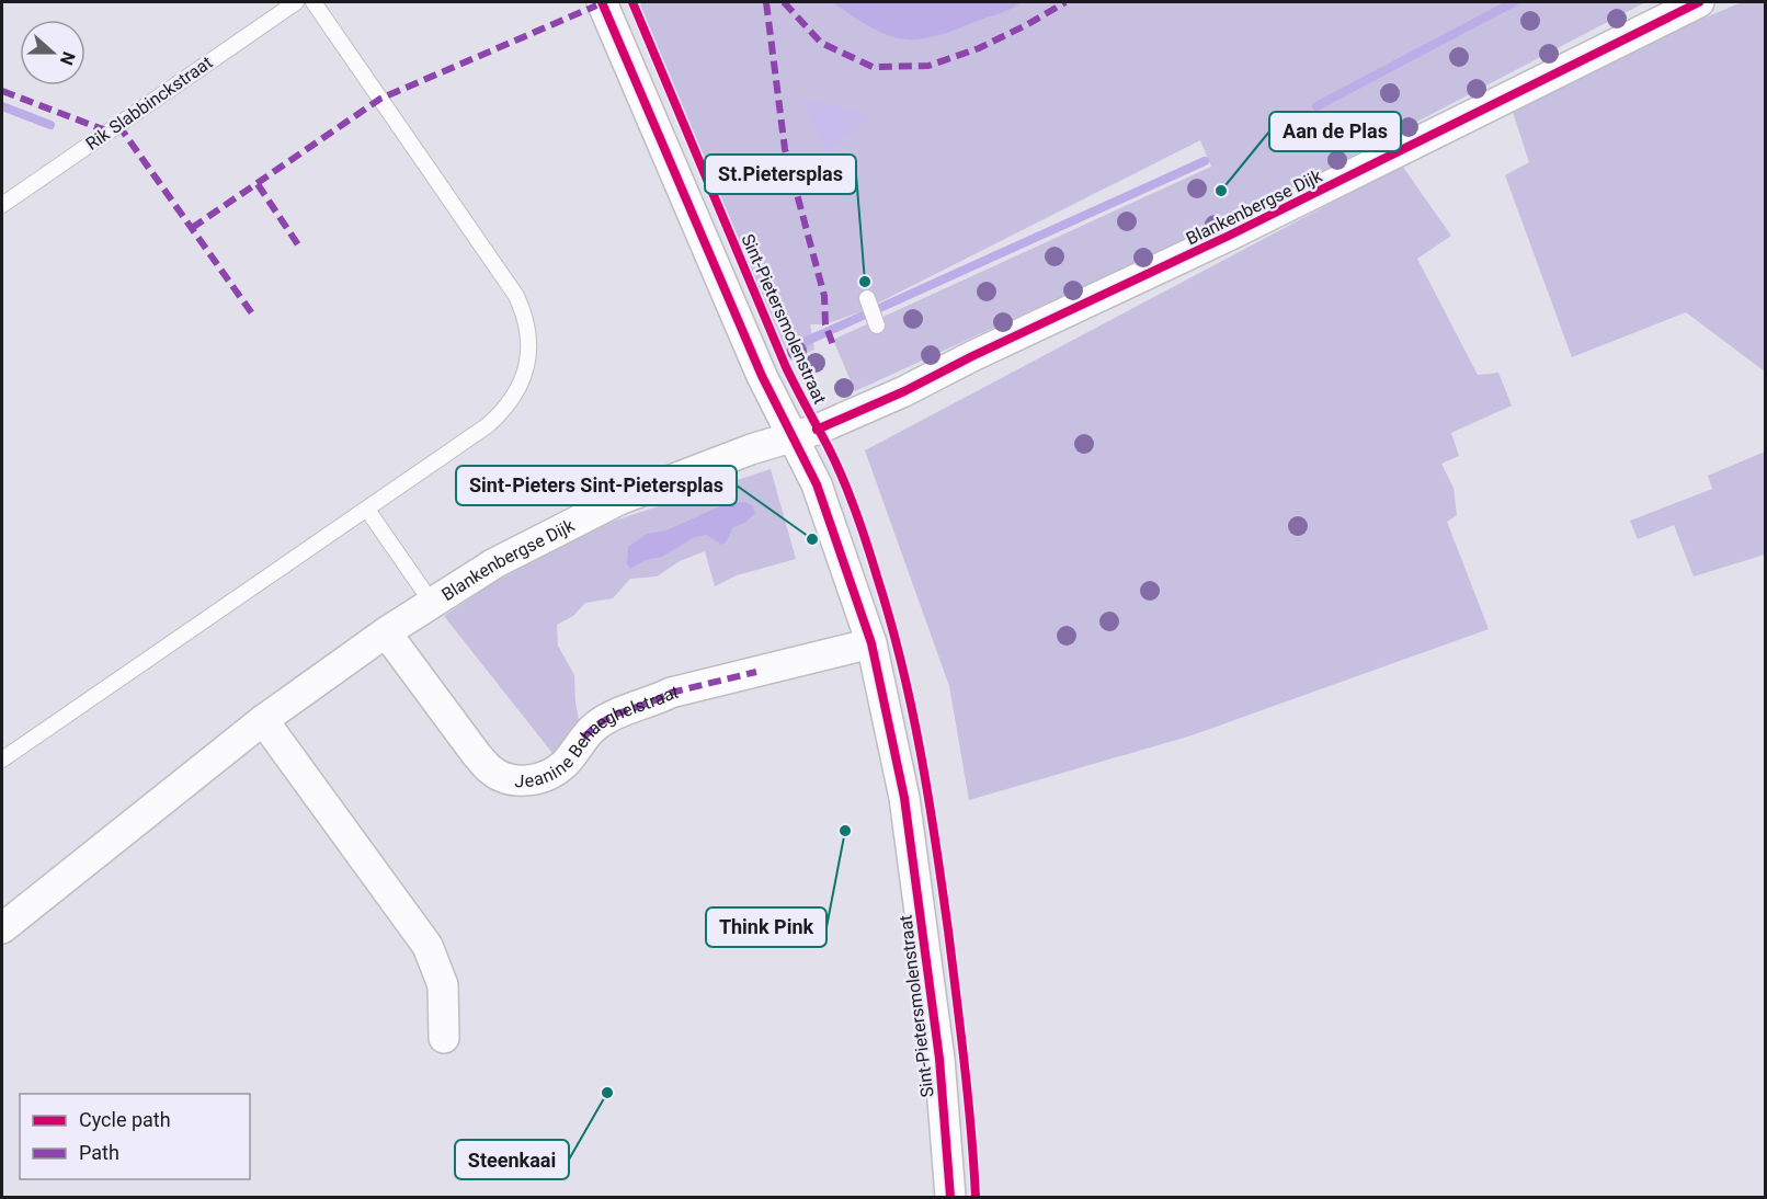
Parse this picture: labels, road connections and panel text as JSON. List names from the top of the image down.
{
  "streets": {
    "street": ["Blankenbergse Dijk", "Sint-Pietersmolenstraat", "Jeanine Behaeghelstraat"],
    "lane": ["Rik Slabbinckstraat"]
  },
  "crossings": [
    ["Blankenbergse Dijk", "Sint-Pietersmolenstraat"],
    ["Blankenbergse Dijk", "Jeanine Behaeghelstraat"],
    ["Sint-Pietersmolenstraat", "Jeanine Behaeghelstraat"]
  ],
  "places": [
    "Aan de Plas",
    "St.Pietersplas",
    "Sint-Pieters Sint-Pietersplas",
    "Think Pink",
    "Steenkaai"
  ],
  "legend": ["Cycle path", "Path"],
  "north": "right"
}
